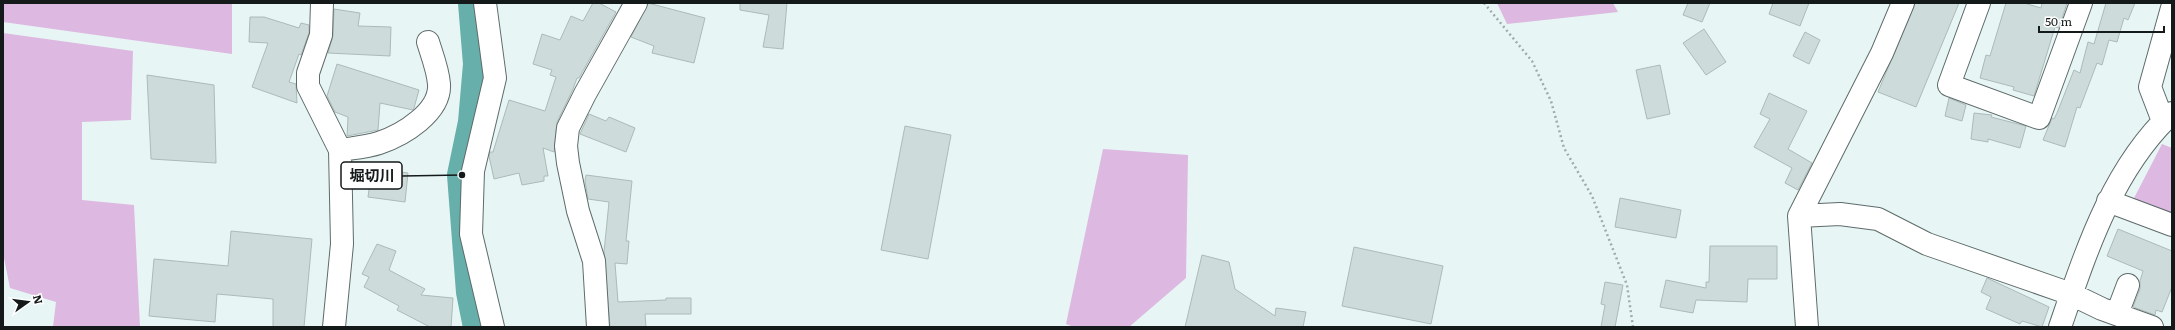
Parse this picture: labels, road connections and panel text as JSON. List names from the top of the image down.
{
  "places": ["堀切川"],
  "scale_bar": "50 m",
  "north": "right"
}
